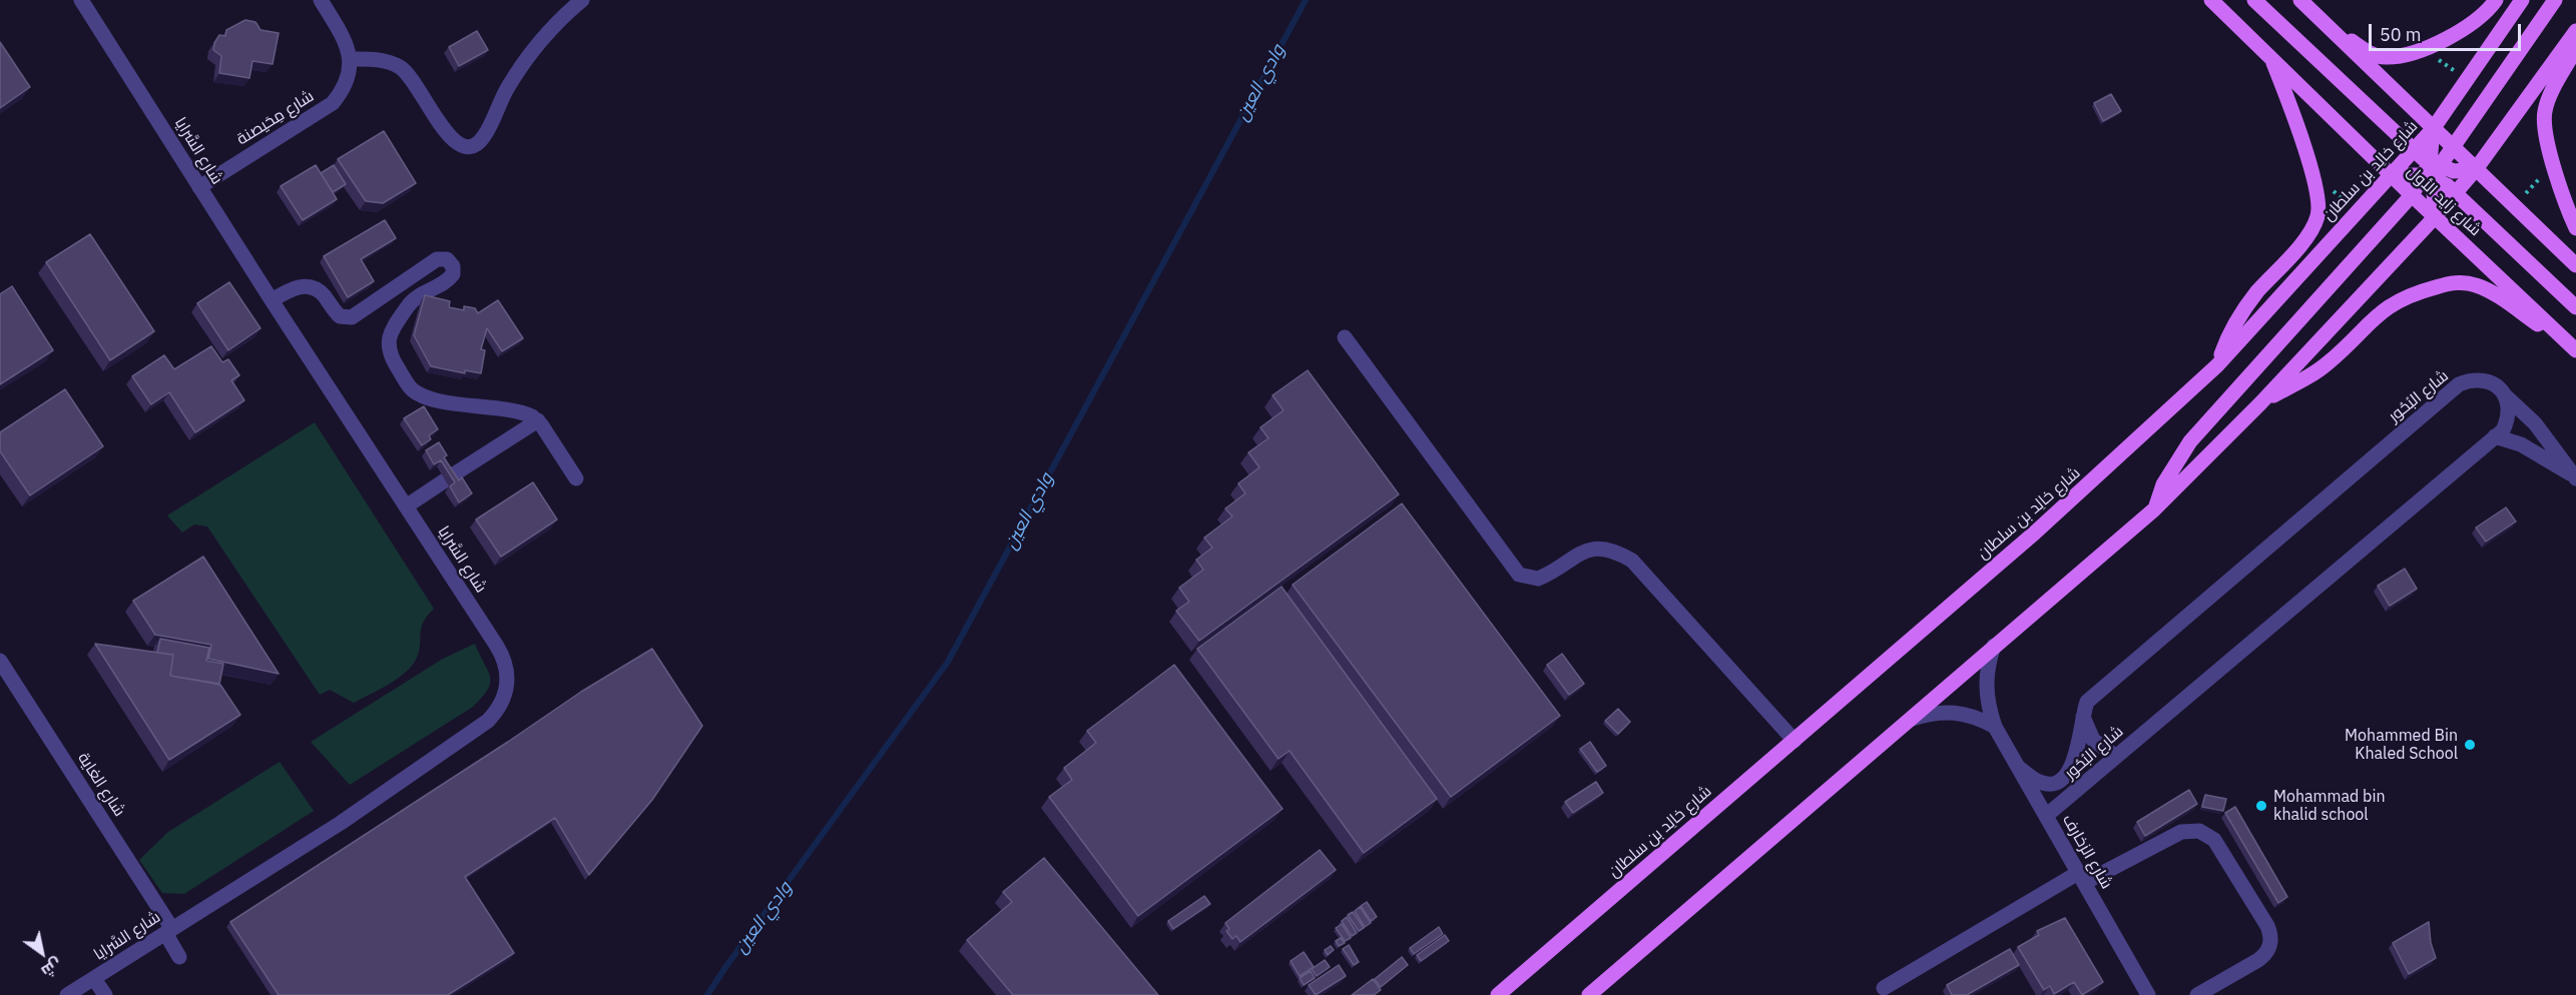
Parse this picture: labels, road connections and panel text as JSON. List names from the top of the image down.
{
  "streets": {
    "main road": ["شارع خالِد بن سلطان", "شارع زايد الأول"],
    "street": [
      "شارع مِحَيصنة",
      "شارع السَّرايا",
      "شارع البُحُور",
      "شارع الغاية",
      "شارع الزخارف"
    ]
  },
  "crossings": [
    ["شارع مِحَيصنة", "شارع السَّرايا"],
    ["شارع السَّرايا", "شارع الغاية"],
    ["شارع خالِد بن سلطان", "شارع زايد الأول"],
    ["شارع البُحُور", "شارع الزخارف"]
  ],
  "water": ["وادي العين"],
  "places": ["Mohammed Bin Khaled School", "Mohammad bin khalid school"],
  "scale_bar": "50 m",
  "north": "bottom right"
}
